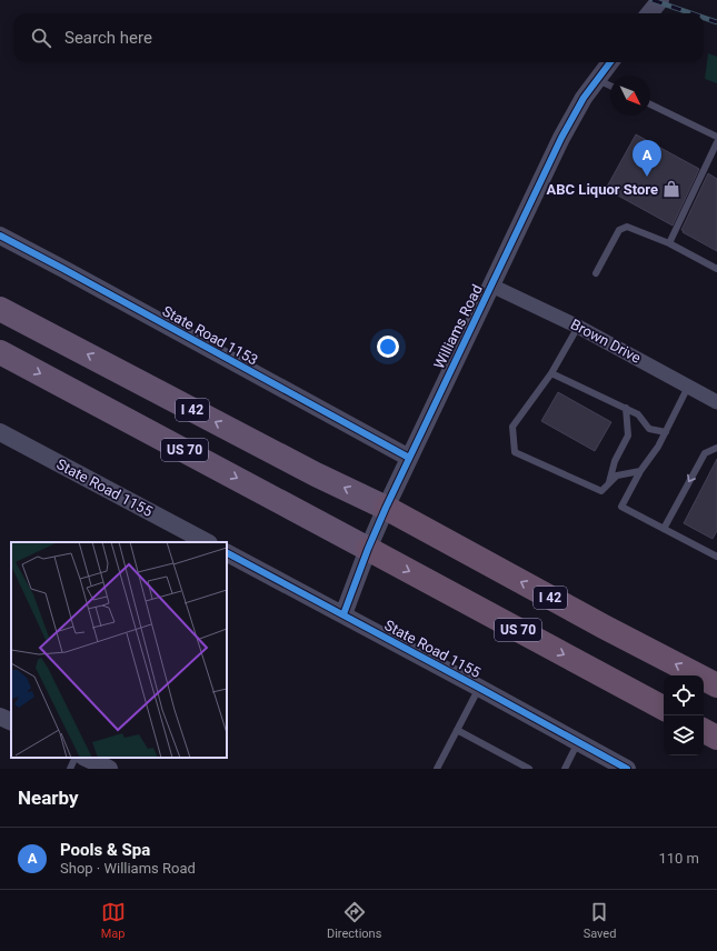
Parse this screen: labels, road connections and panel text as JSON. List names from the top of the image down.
{
  "streets": {
    "highway": ["I 42", "US 70"],
    "street": [
      "Williams Road",
      "State Road 1153",
      "Brown Drive",
      "State Road 1155"
    ]
  },
  "crossings": [
    ["Williams Road", "State Road 1153"],
    ["Williams Road", "Brown Drive"],
    ["Williams Road", "I 42"],
    ["Williams Road", "US 70"],
    ["Williams Road", "State Road 1155"]
  ],
  "places": {
    "shop": ["ABC Liquor Store"]
  },
  "north": "bottom right",
  "page": {
    "search": "Search here",
    "pins": "A",
    "heading": "Nearby",
    "list": [
      {
        "mark": "A",
        "name": "Pools & Spa",
        "note": "Shop · Williams Road",
        "value": "110 m"
      }
    ],
    "nav": ["Map", "Directions", "Saved"]
  }
}
